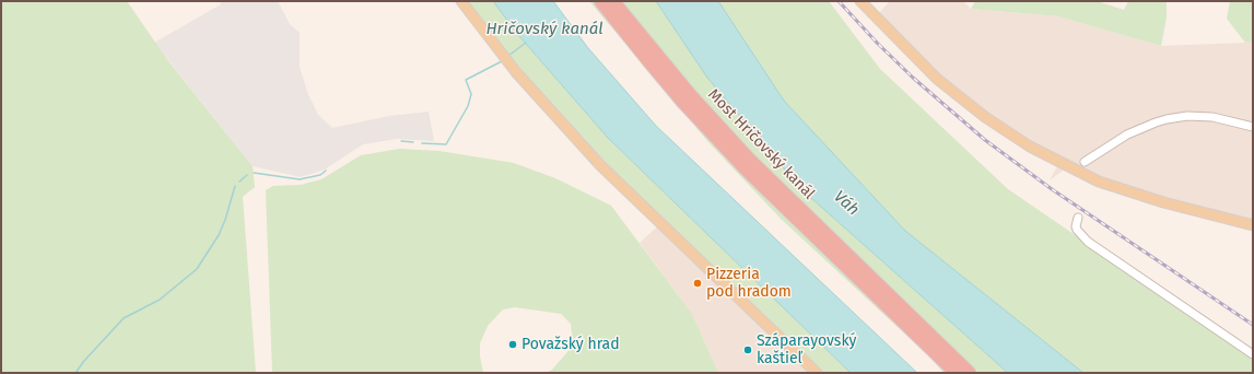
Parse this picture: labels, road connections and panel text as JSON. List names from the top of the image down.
{
  "streets": {
    "highway": ["Most Hričovský kanál"]
  },
  "water": ["Hričovský kanál", "Váh"],
  "places": ["Pizzeria pod hradom", "Považský hrad", "Száparayovský kaštieľ"]
}
